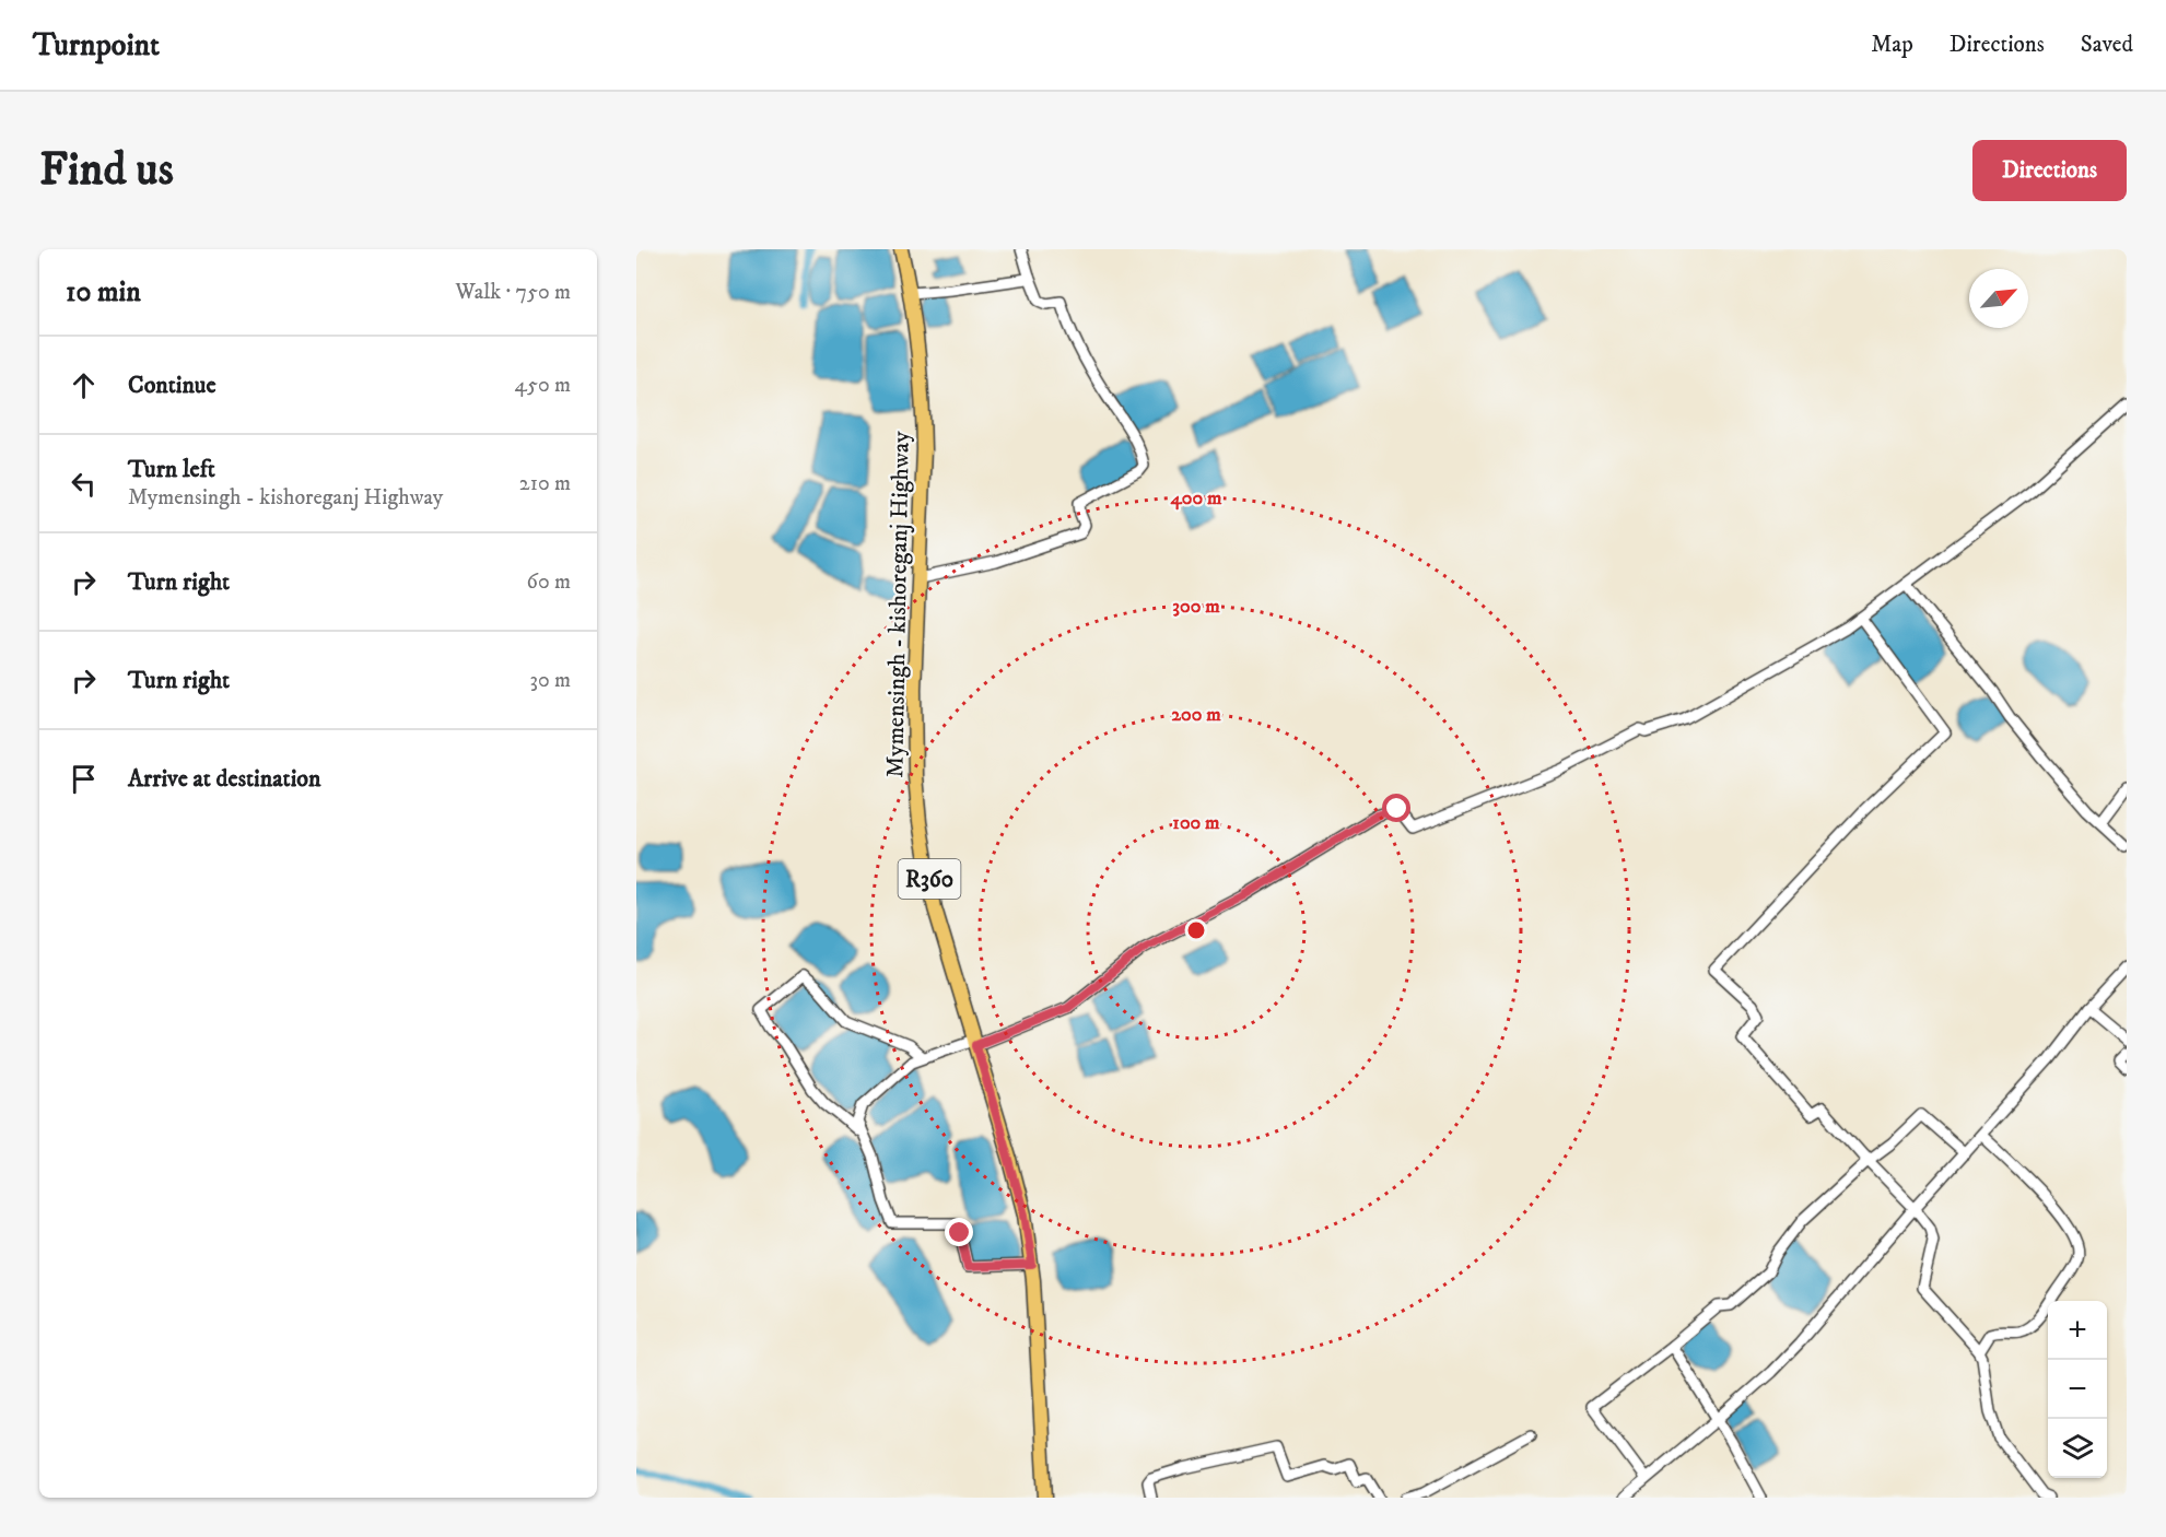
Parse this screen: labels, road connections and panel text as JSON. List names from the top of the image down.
{
  "streets": {
    "main road": ["Mymensingh - kishoreganj Highway", "R360"]
  },
  "north": "top right",
  "page": {
    "header": "Turnpoint",
    "nav": ["Map", "Directions", "Saved"],
    "buttons": "Directions",
    "title": "Find us",
    "heading": ["10 min", "Walk · 750 m"],
    "list": [
      ["Continue", "450 m"],
      ["Turn left", "Mymensingh - kishoreganj Highway", "210 m"],
      ["Turn right", "60 m"],
      ["Turn right", "30 m"],
      "Arrive at destination"
    ],
    "map_buttons": ["+", "−"]
  },
  "rings": [
    "400 m",
    "300 m",
    "200 m",
    "100 m"
  ]
}
